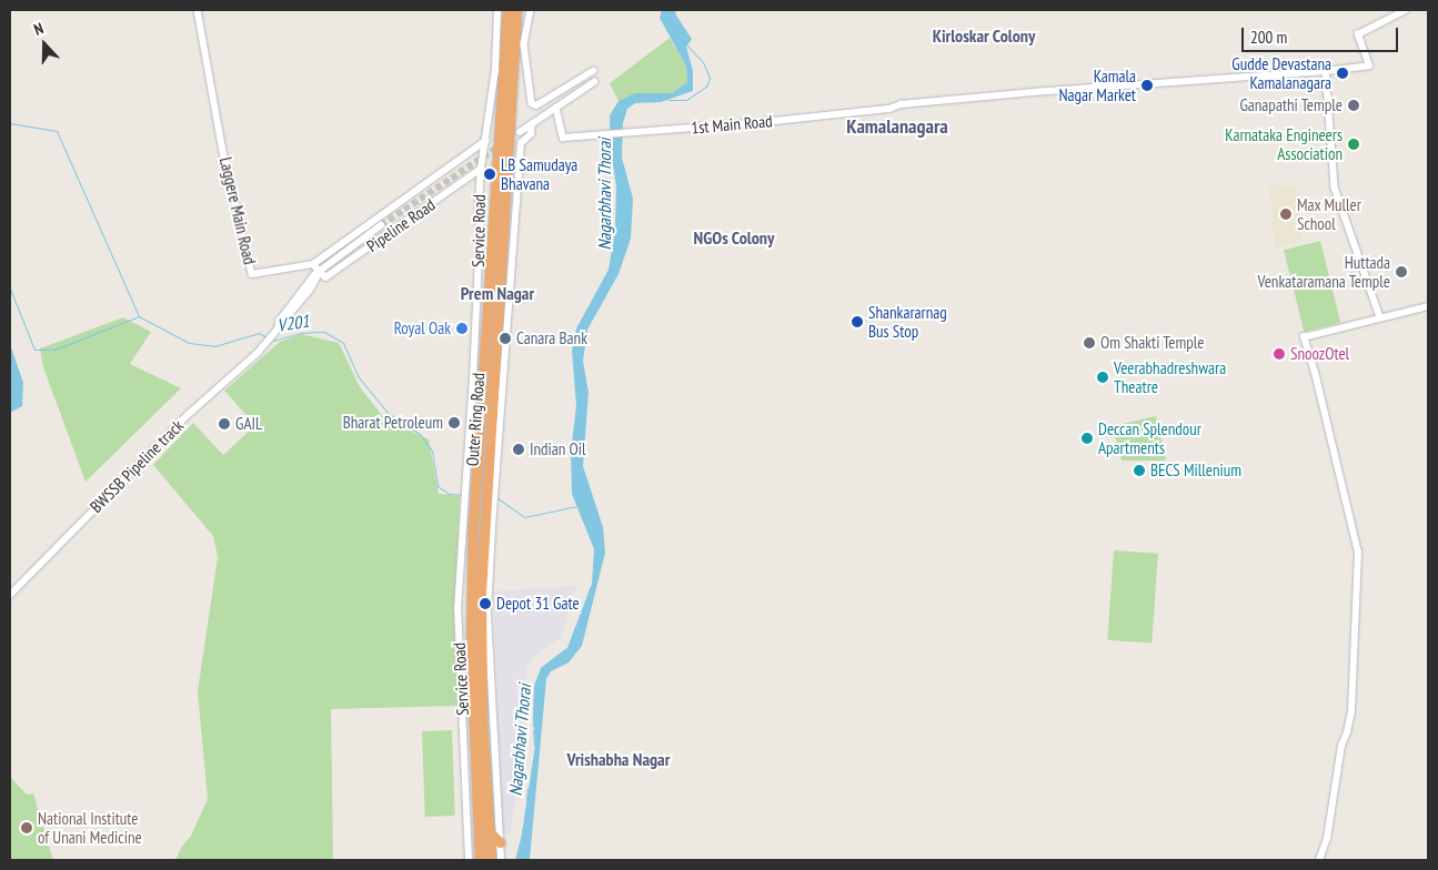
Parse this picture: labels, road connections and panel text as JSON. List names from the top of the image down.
{
  "streets": {
    "highway": ["Outer Ring Road"],
    "street": [
      "1st Main Road",
      "Laggere Main Road",
      "Pipeline Road",
      "Service Road",
      "BWSSB Pipeline track"
    ]
  },
  "crossings": [
    ["Laggere Main Road", "Service Road"],
    ["Pipeline Road", "Service Road"],
    ["Pipeline Road", "BWSSB Pipeline track"],
    ["Service Road", "Outer Ring Road"]
  ],
  "districts": [
    "Kirloskar Colony",
    "Kamalanagara",
    "NGOs Colony",
    "Prem Nagar",
    "Vrishabha Nagar"
  ],
  "water": ["Nagarbhavi Thorai", "V201"],
  "places": [
    "Gudde Devastana Kamalanagara",
    "Kamala Nagar Market",
    "Ganapathi Temple",
    "Karnataka Engineers Association",
    "LB Samudaya Bhavana",
    "Max Muller School",
    "Huttada Venkataramana Temple",
    "Shankararnag Bus Stop",
    "Royal Oak",
    "Canara Bank",
    "Om Shakti Temple",
    "SnoozOtel",
    "Veerabhadreshwara Theatre",
    "Bharat Petroleum",
    "GAIL",
    "Deccan Splendour Apartments",
    "Indian Oil",
    "BECS Millenium",
    "Depot 31 Gate",
    "National Institute of Unani Medicine"
  ],
  "scale_bar": "200 m",
  "north": "top"
}
